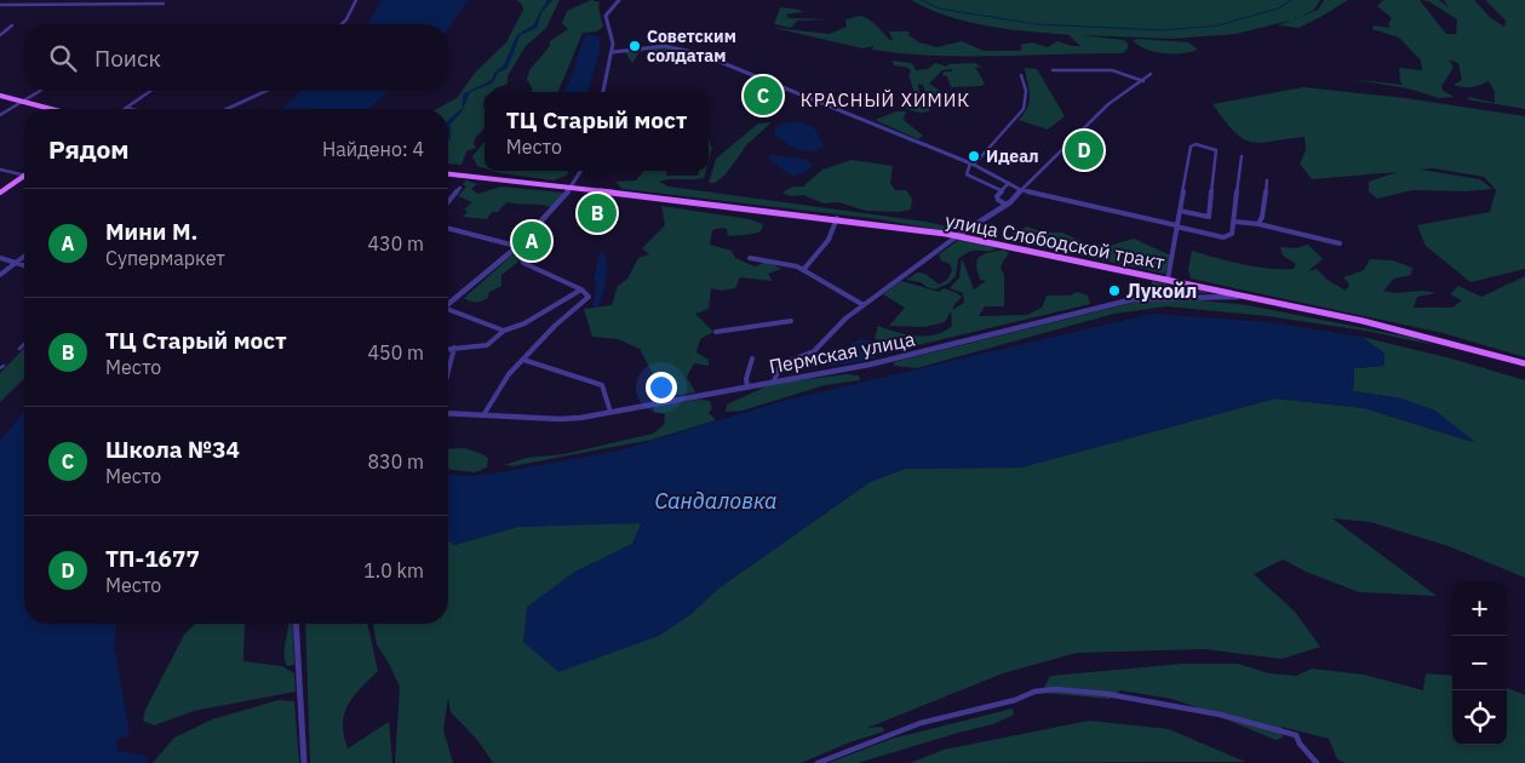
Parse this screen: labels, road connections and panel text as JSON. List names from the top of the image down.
{
  "streets": {
    "main road": ["улица Слободской тракт"],
    "street": ["Пермская улица"]
  },
  "crossings": [
    ["улица Слободской тракт", "Пермская улица"]
  ],
  "districts": ["КРАСНЫЙ ХИМИК"],
  "water": ["Сандаловка"],
  "places": ["Советским солдатам", "Идеал", "Лукойл"],
  "page": {
    "search": "Поиск",
    "pins": [
      "C",
      "D",
      "B",
      "A"
    ],
    "popup": ["ТЦ Старый мост", "Место"],
    "heading": ["Рядом", "Найдено: 4"],
    "list": [
      {
        "mark": "A",
        "name": "Мини М.",
        "note": "Супермаркет",
        "value": "430 m"
      },
      {
        "mark": "B",
        "name": "ТЦ Старый мост",
        "note": "Место",
        "value": "450 m"
      },
      {
        "mark": "C",
        "name": "Школа №34",
        "note": "Место",
        "value": "830 m"
      },
      {
        "mark": "D",
        "name": "ТП-1677",
        "note": "Место",
        "value": "1.0 km"
      }
    ],
    "map_buttons": ["+", "−"]
  }
}
